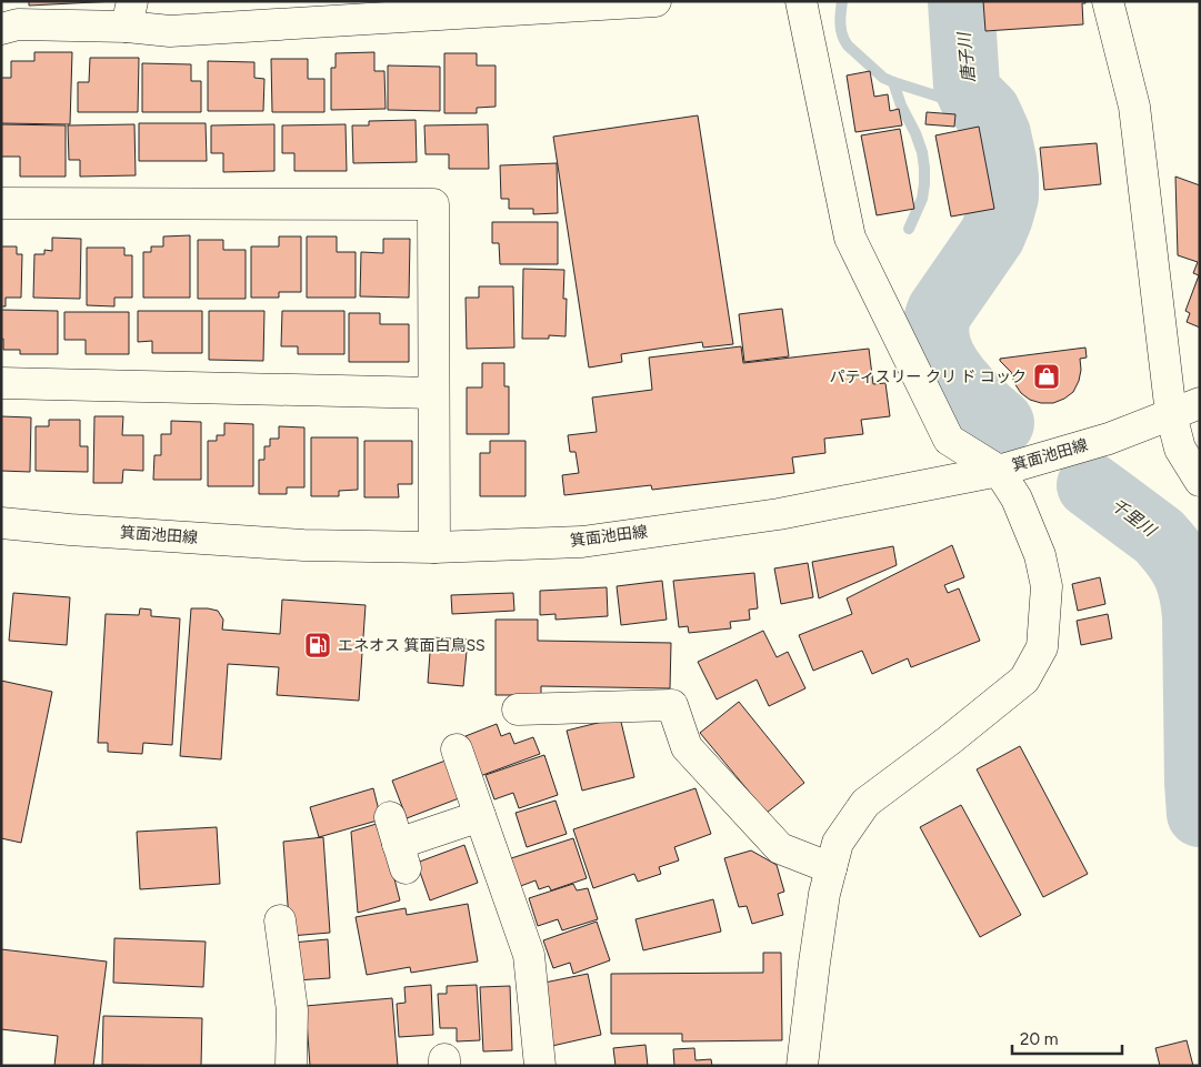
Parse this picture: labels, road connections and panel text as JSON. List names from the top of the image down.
{
  "streets": {
    "street": ["箕面池田線"]
  },
  "water": ["唐子川", "千里川"],
  "places": {
    "shop": ["パティスリー クリ ド コック"],
    "fuel station": ["エネオス 箕面白鳥SS"]
  },
  "scale_bar": "20 m"
}
